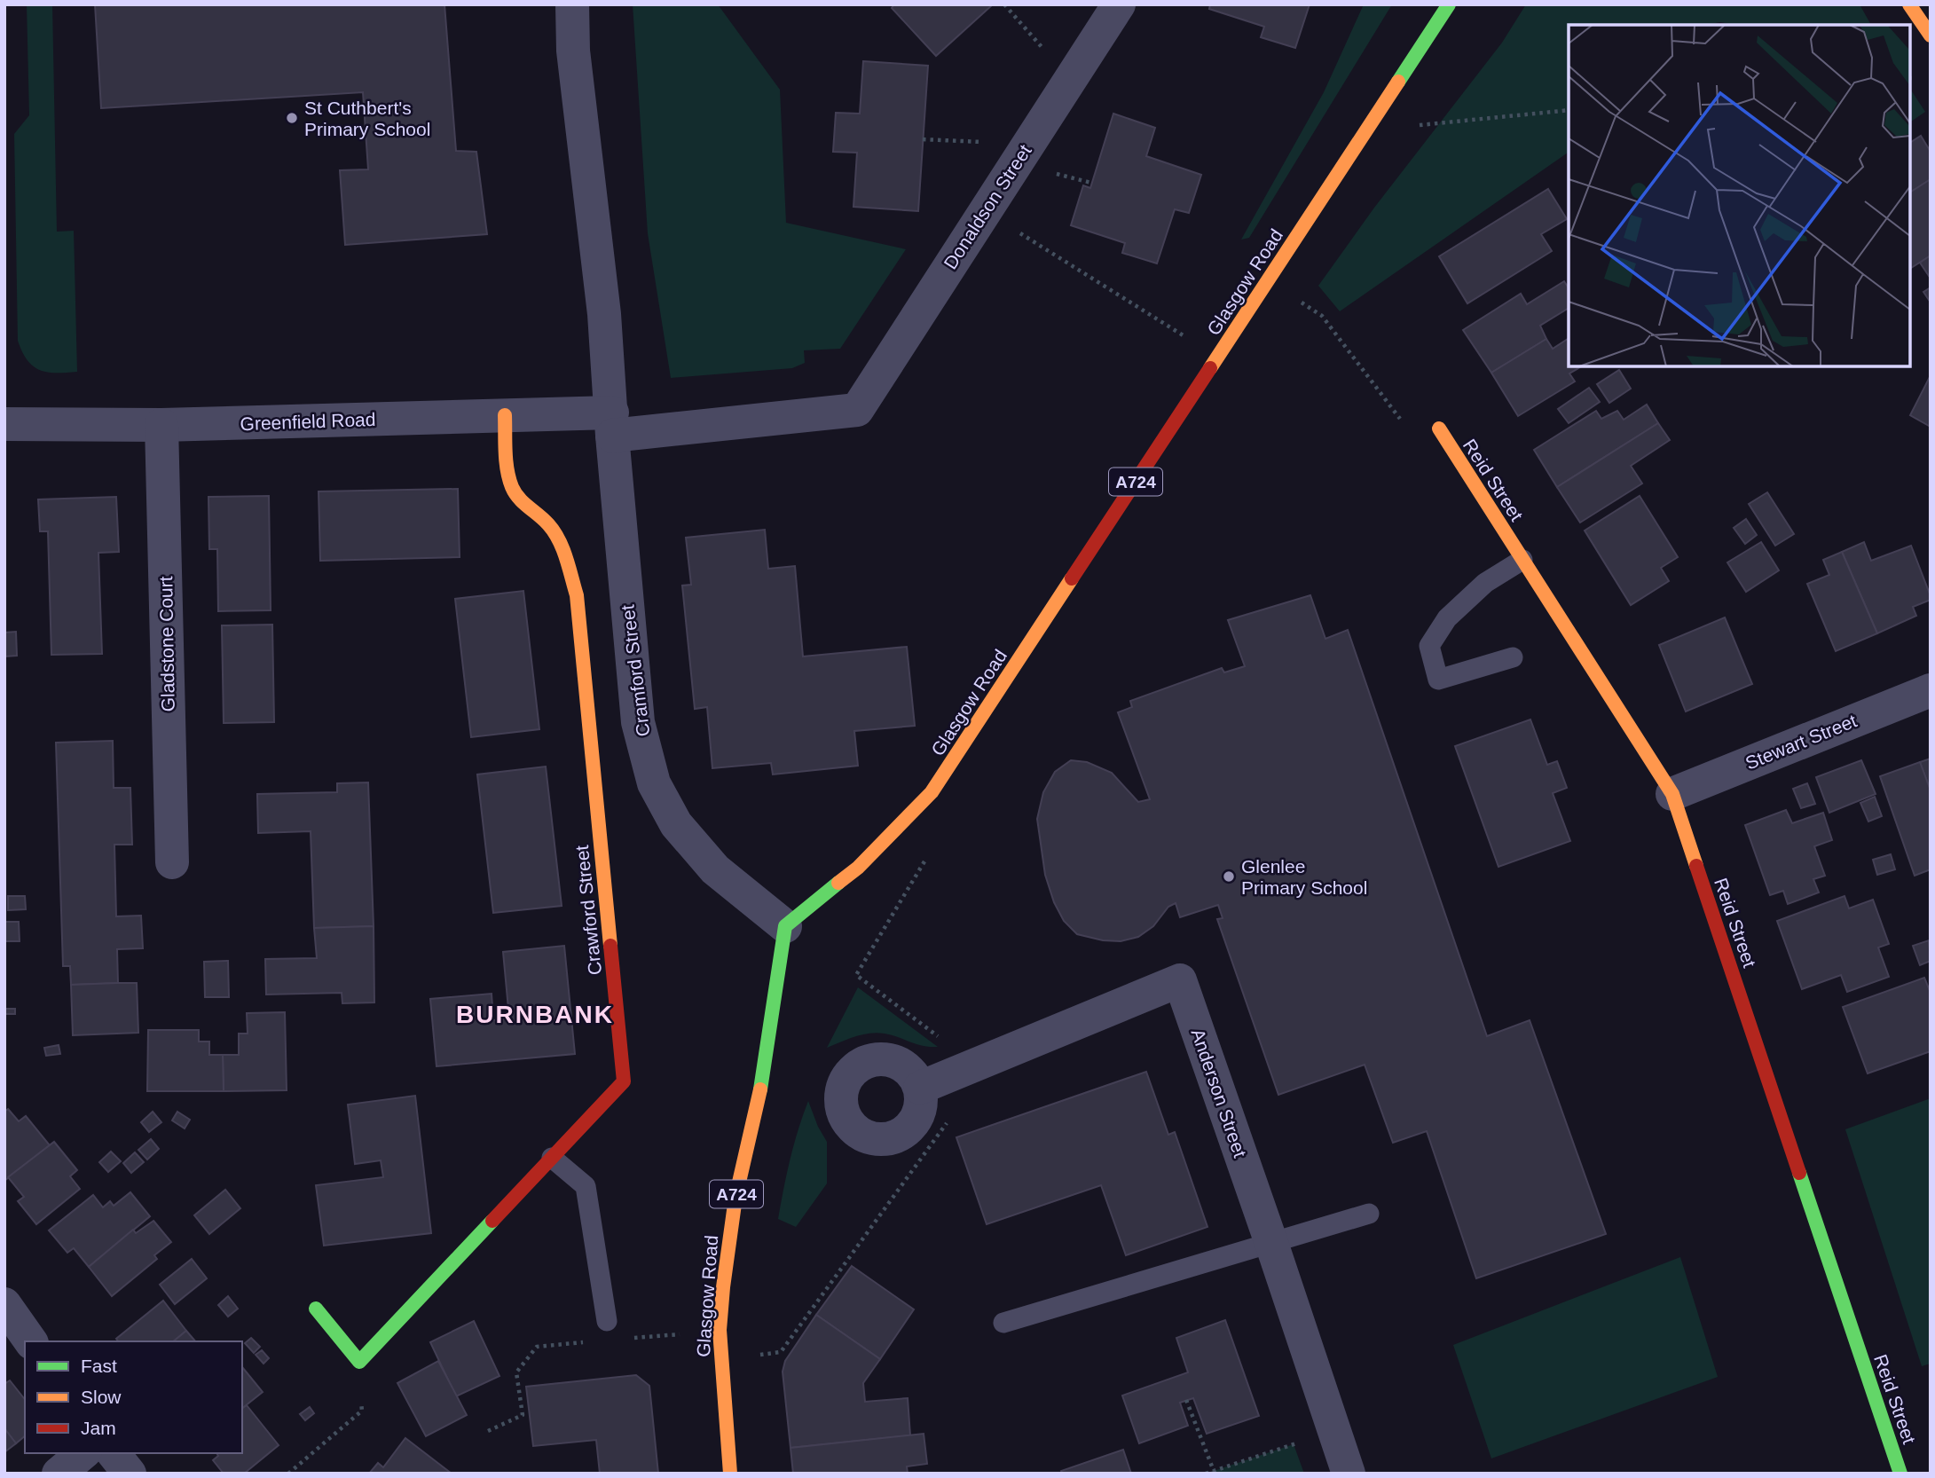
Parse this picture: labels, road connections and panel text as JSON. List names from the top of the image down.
{
  "streets": {
    "street": [
      "Donaldson Street",
      "Glasgow Road",
      "Greenfield Road",
      "Reid Street",
      "A724",
      "Gladstone Court",
      "Cramford Street",
      "Stewart Street",
      "Crawford Street",
      "Anderson Street"
    ]
  },
  "crossings": [
    ["Donaldson Street", "Greenfield Road"],
    ["Glasgow Road", "Cramford Street"],
    ["Greenfield Road", "Gladstone Court"],
    ["Greenfield Road", "Cramford Street"],
    ["Greenfield Road", "Crawford Street"],
    ["Reid Street", "Stewart Street"]
  ],
  "districts": ["BURNBANK"],
  "places": ["St Cuthbert's Primary School", "Glenlee Primary School"],
  "legend": ["Fast", "Slow", "Jam"]
}
